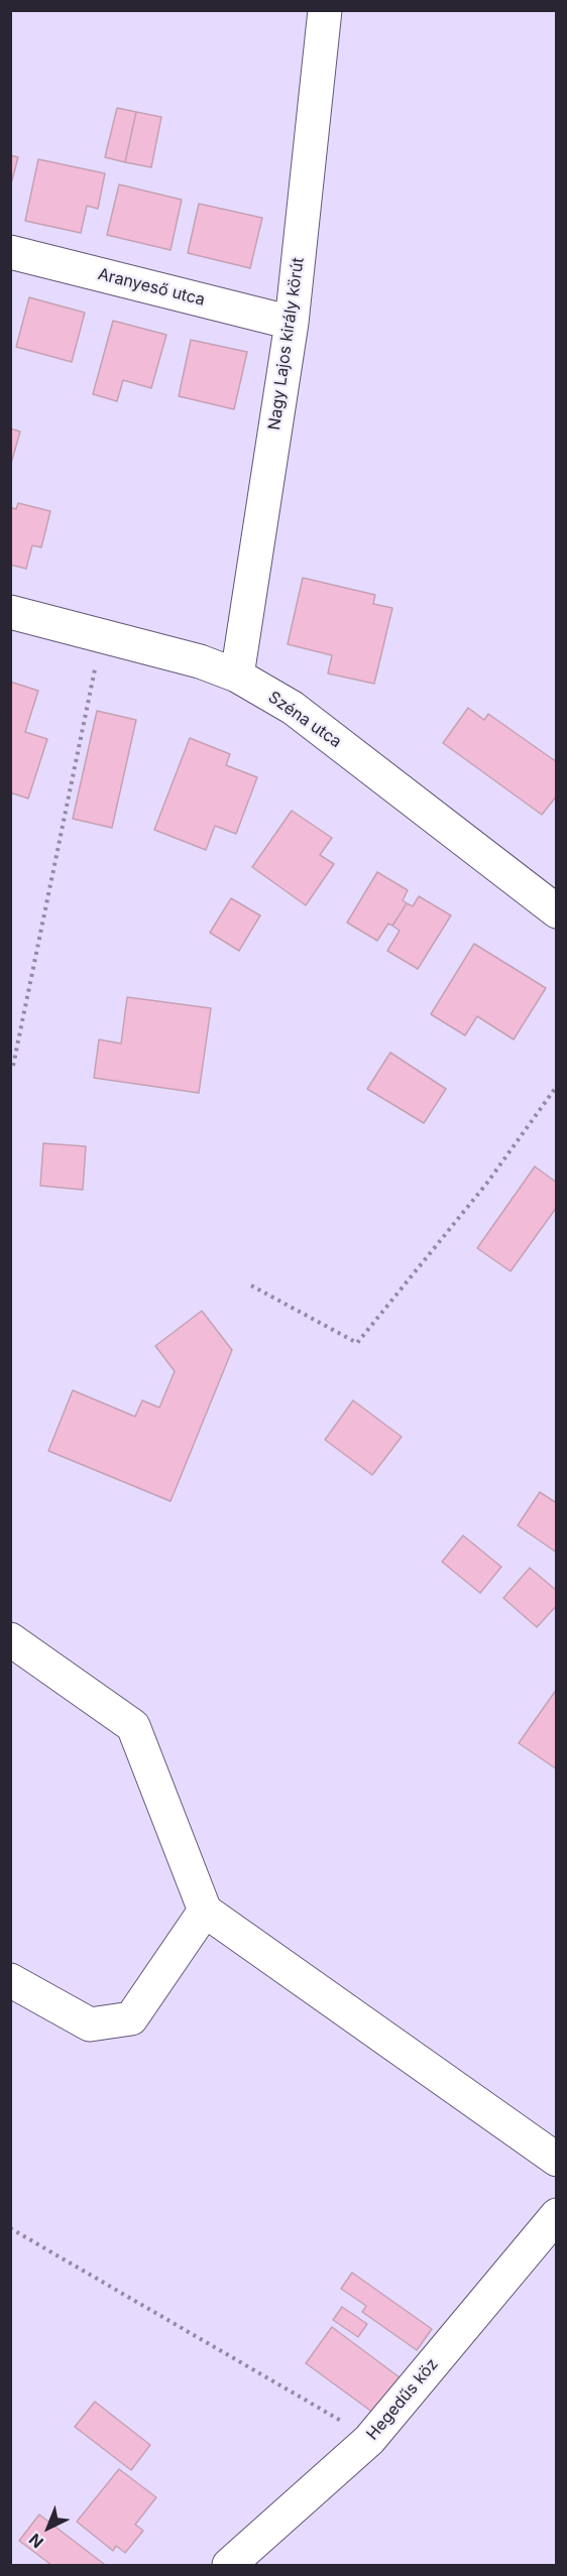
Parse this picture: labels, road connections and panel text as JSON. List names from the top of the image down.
{
  "streets": {
    "street": [
      "Aranyeső utca",
      "Nagy Lajos király körút",
      "Széna utca",
      "Hegedűs köz"
    ]
  },
  "crossings": [
    ["Aranyeső utca", "Nagy Lajos király körút"],
    ["Nagy Lajos király körút", "Széna utca"]
  ],
  "north": "bottom left"
}
